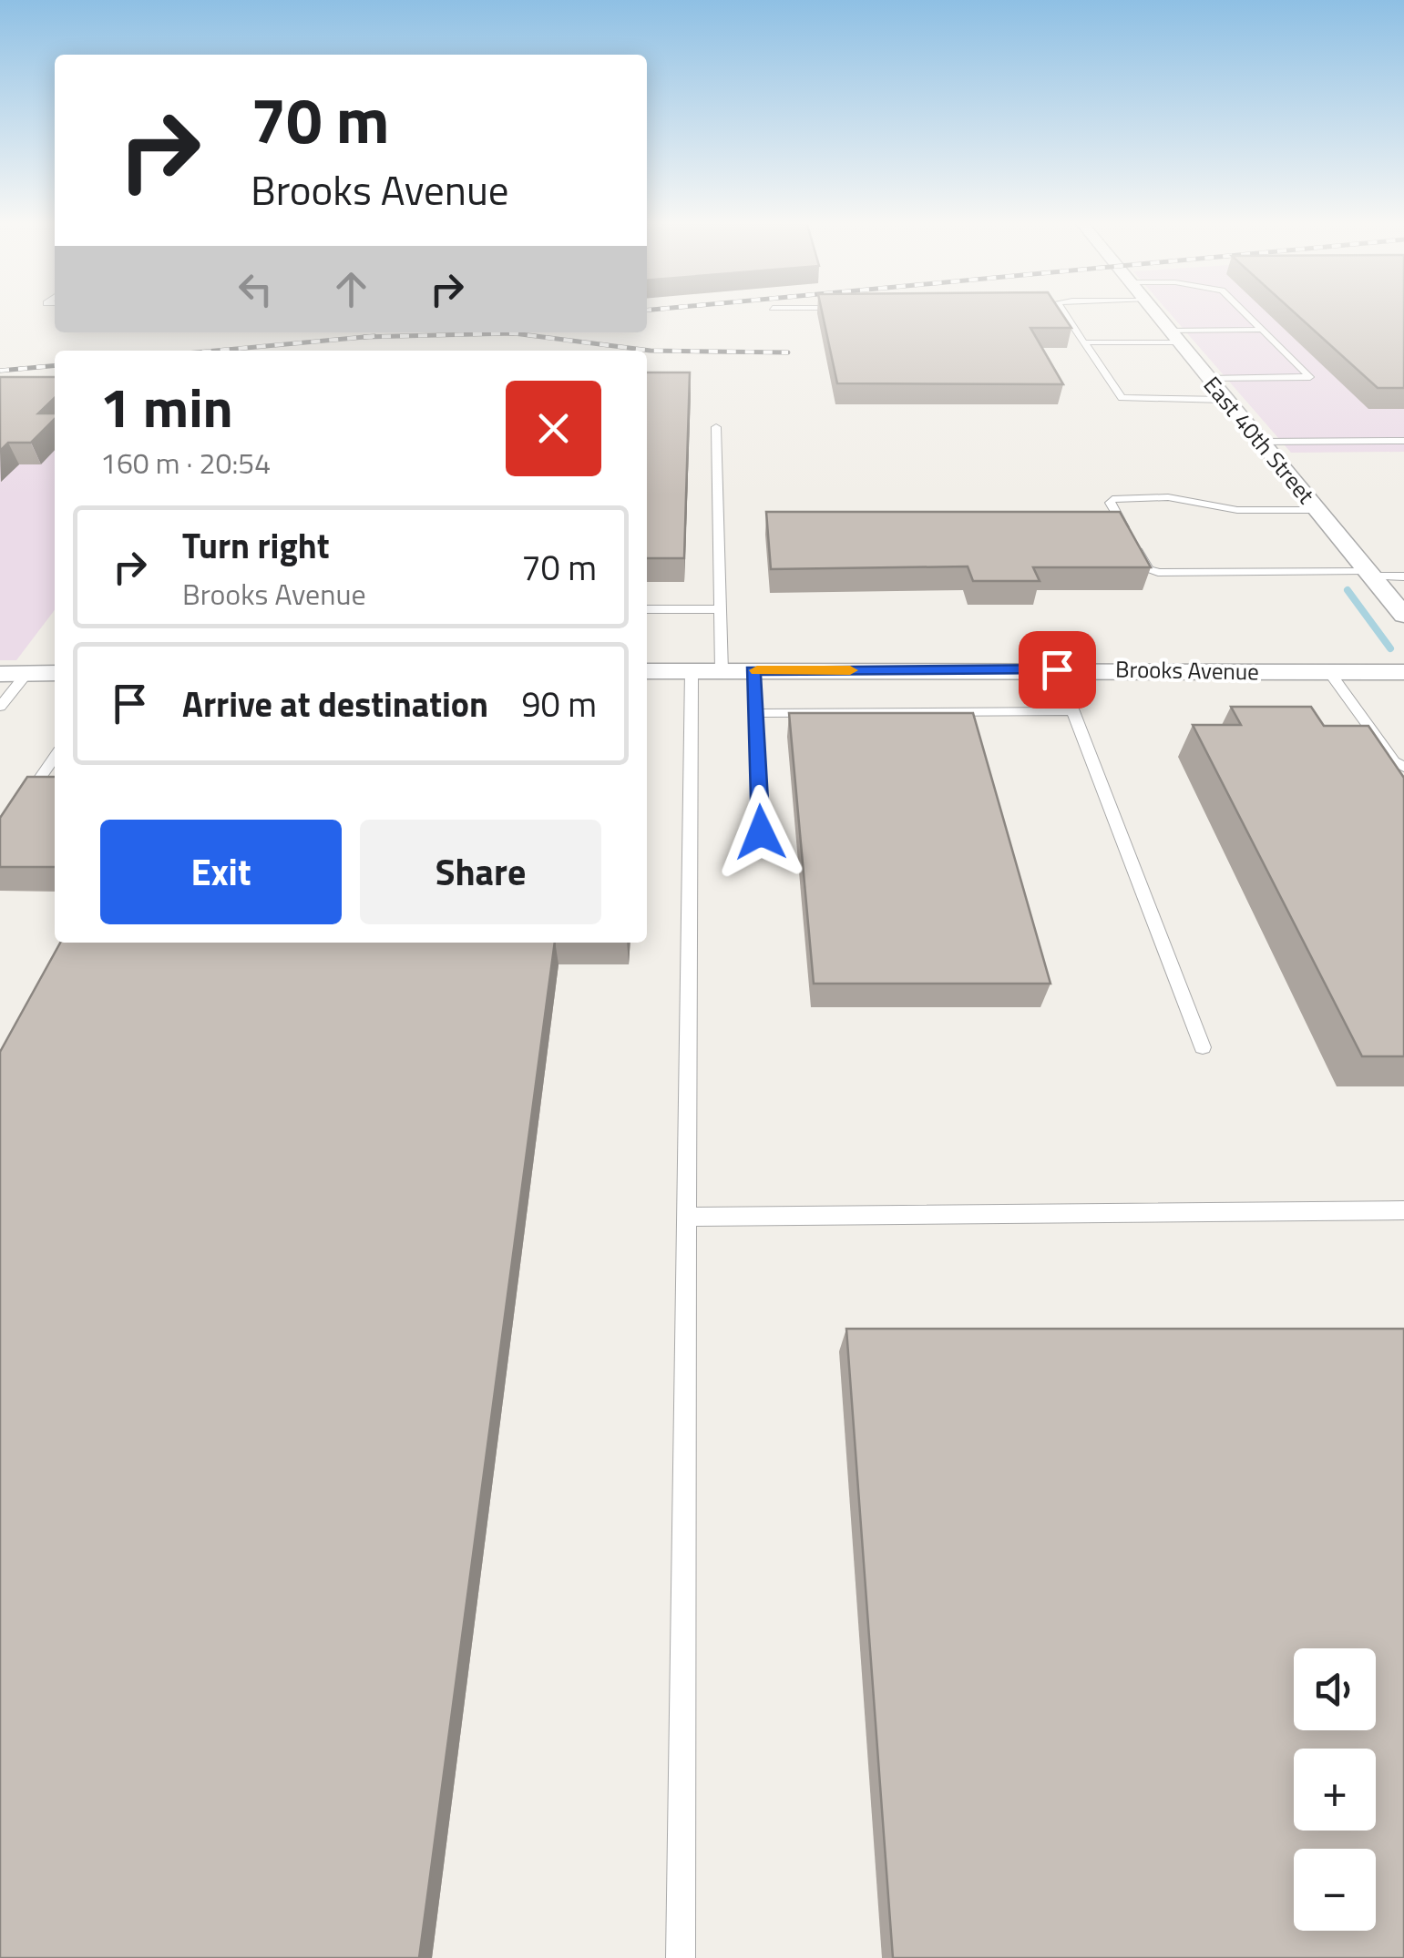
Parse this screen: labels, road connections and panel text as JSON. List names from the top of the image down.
{
  "streets": {
    "street": ["East 40th Street", "Brooks Avenue"]
  },
  "page": {
    "turn": ["70 m", "Brooks Avenue"],
    "heading": ["1 min", "160 m · 20:54"],
    "list": [
      {
        "name": "Turn right",
        "note": "Brooks Avenue",
        "value": "70 m"
      },
      {
        "name": "Arrive at destination",
        "value": "90 m"
      }
    ],
    "buttons": ["Exit", "Share"],
    "map_buttons": ["+", "−"]
  }
}
